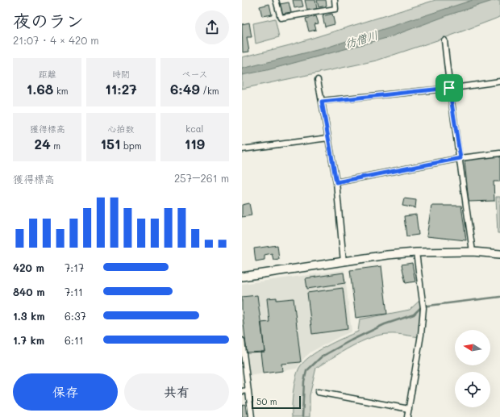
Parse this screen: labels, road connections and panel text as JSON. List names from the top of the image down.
{
  "water": ["彷僧川"],
  "scale_bar": "50 m",
  "north": "left",
  "page": {
    "heading": ["夜のラン", "21:07 · 4 × 420 m"],
    "stats": [
      ["距離", "1.68 km"],
      ["時間", "11:27"],
      ["ペース", "6:49 /km"],
      ["獲得標高", "24 m"],
      ["心拍数", "151 bpm"],
      ["kcal", "119"]
    ],
    "chart": ["獲得標高", "257–261 m"],
    "list": [
      {
        "name": "420 m",
        "note": "7:17"
      },
      {
        "name": "840 m",
        "note": "7:11"
      },
      {
        "name": "1.3 km",
        "note": "6:37"
      },
      {
        "name": "1.7 km",
        "note": "6:11"
      }
    ],
    "buttons": ["保存", "共有"],
    "scale": "50 m"
  }
}
